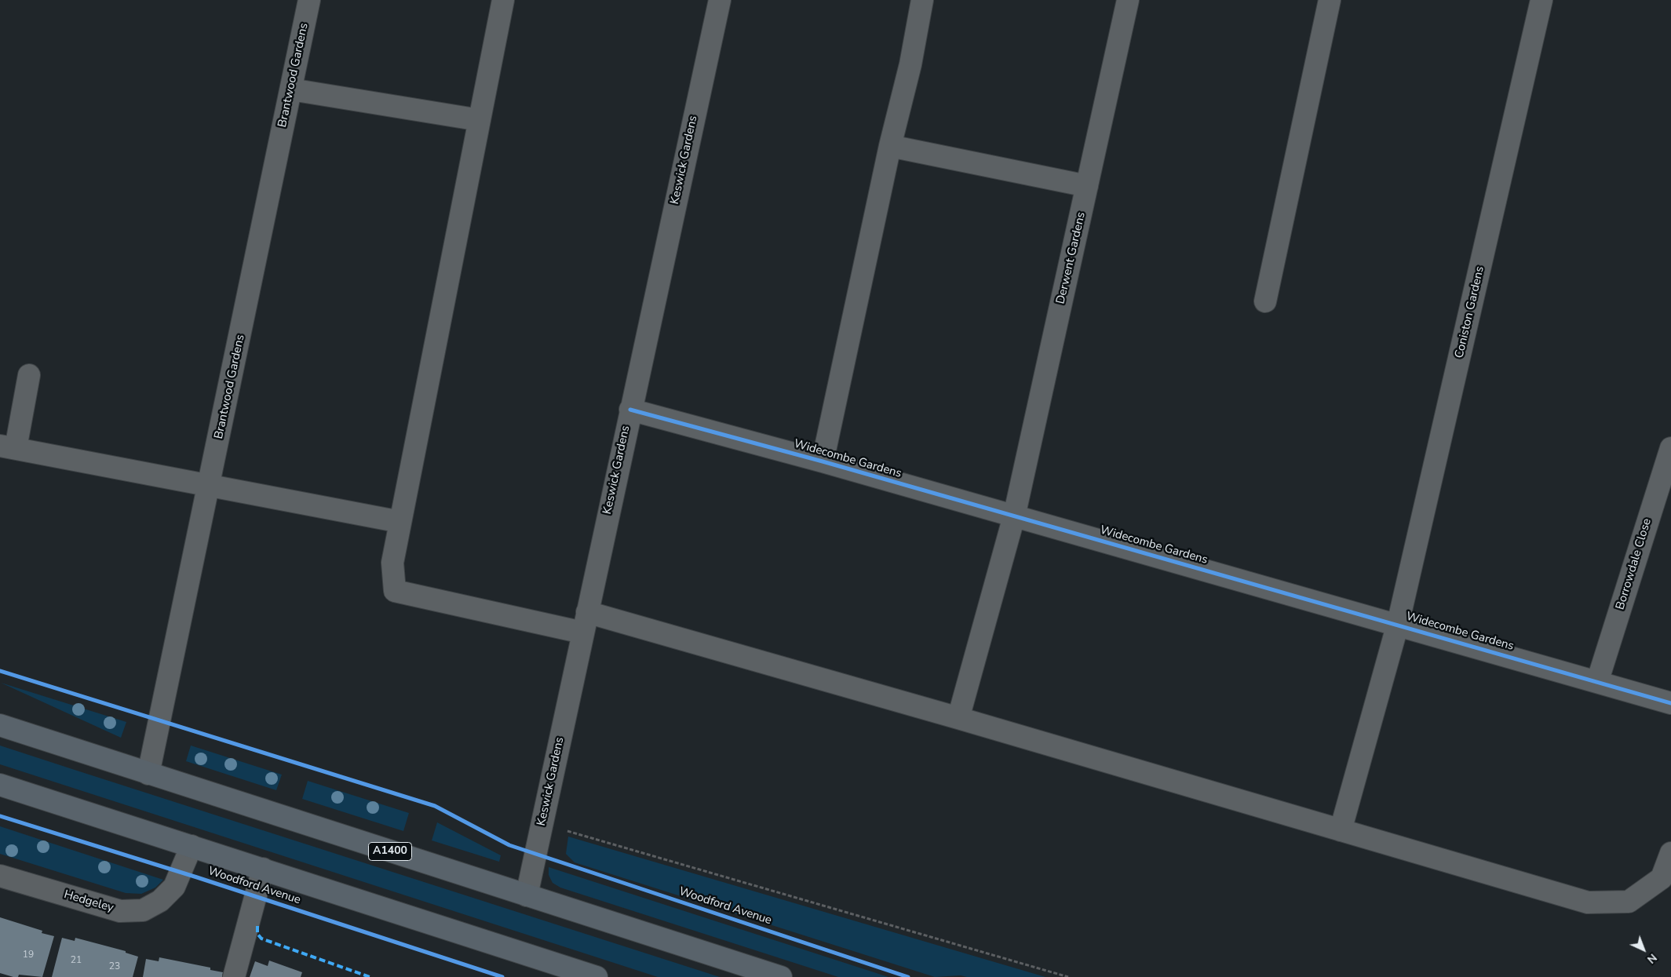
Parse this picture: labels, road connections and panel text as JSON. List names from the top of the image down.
{
  "streets": {
    "highway": ["A1400", "Woodford Avenue"],
    "street": [
      "Brantwood Gardens",
      "Keswick Gardens",
      "Derwent Gardens",
      "Coniston Gardens",
      "Widecombe Gardens",
      "Borrowdale Close",
      "Hedgeley"
    ]
  },
  "crossings": [
    ["Brantwood Gardens", "A1400"],
    ["Keswick Gardens", "Widecombe Gardens"],
    ["Keswick Gardens", "A1400"],
    ["Derwent Gardens", "Widecombe Gardens"],
    ["Coniston Gardens", "Widecombe Gardens"],
    ["Widecombe Gardens", "Borrowdale Close"],
    ["Woodford Avenue", "Hedgeley"]
  ],
  "house_numbers": ["19", "21", "23"],
  "north": "bottom right"
}
